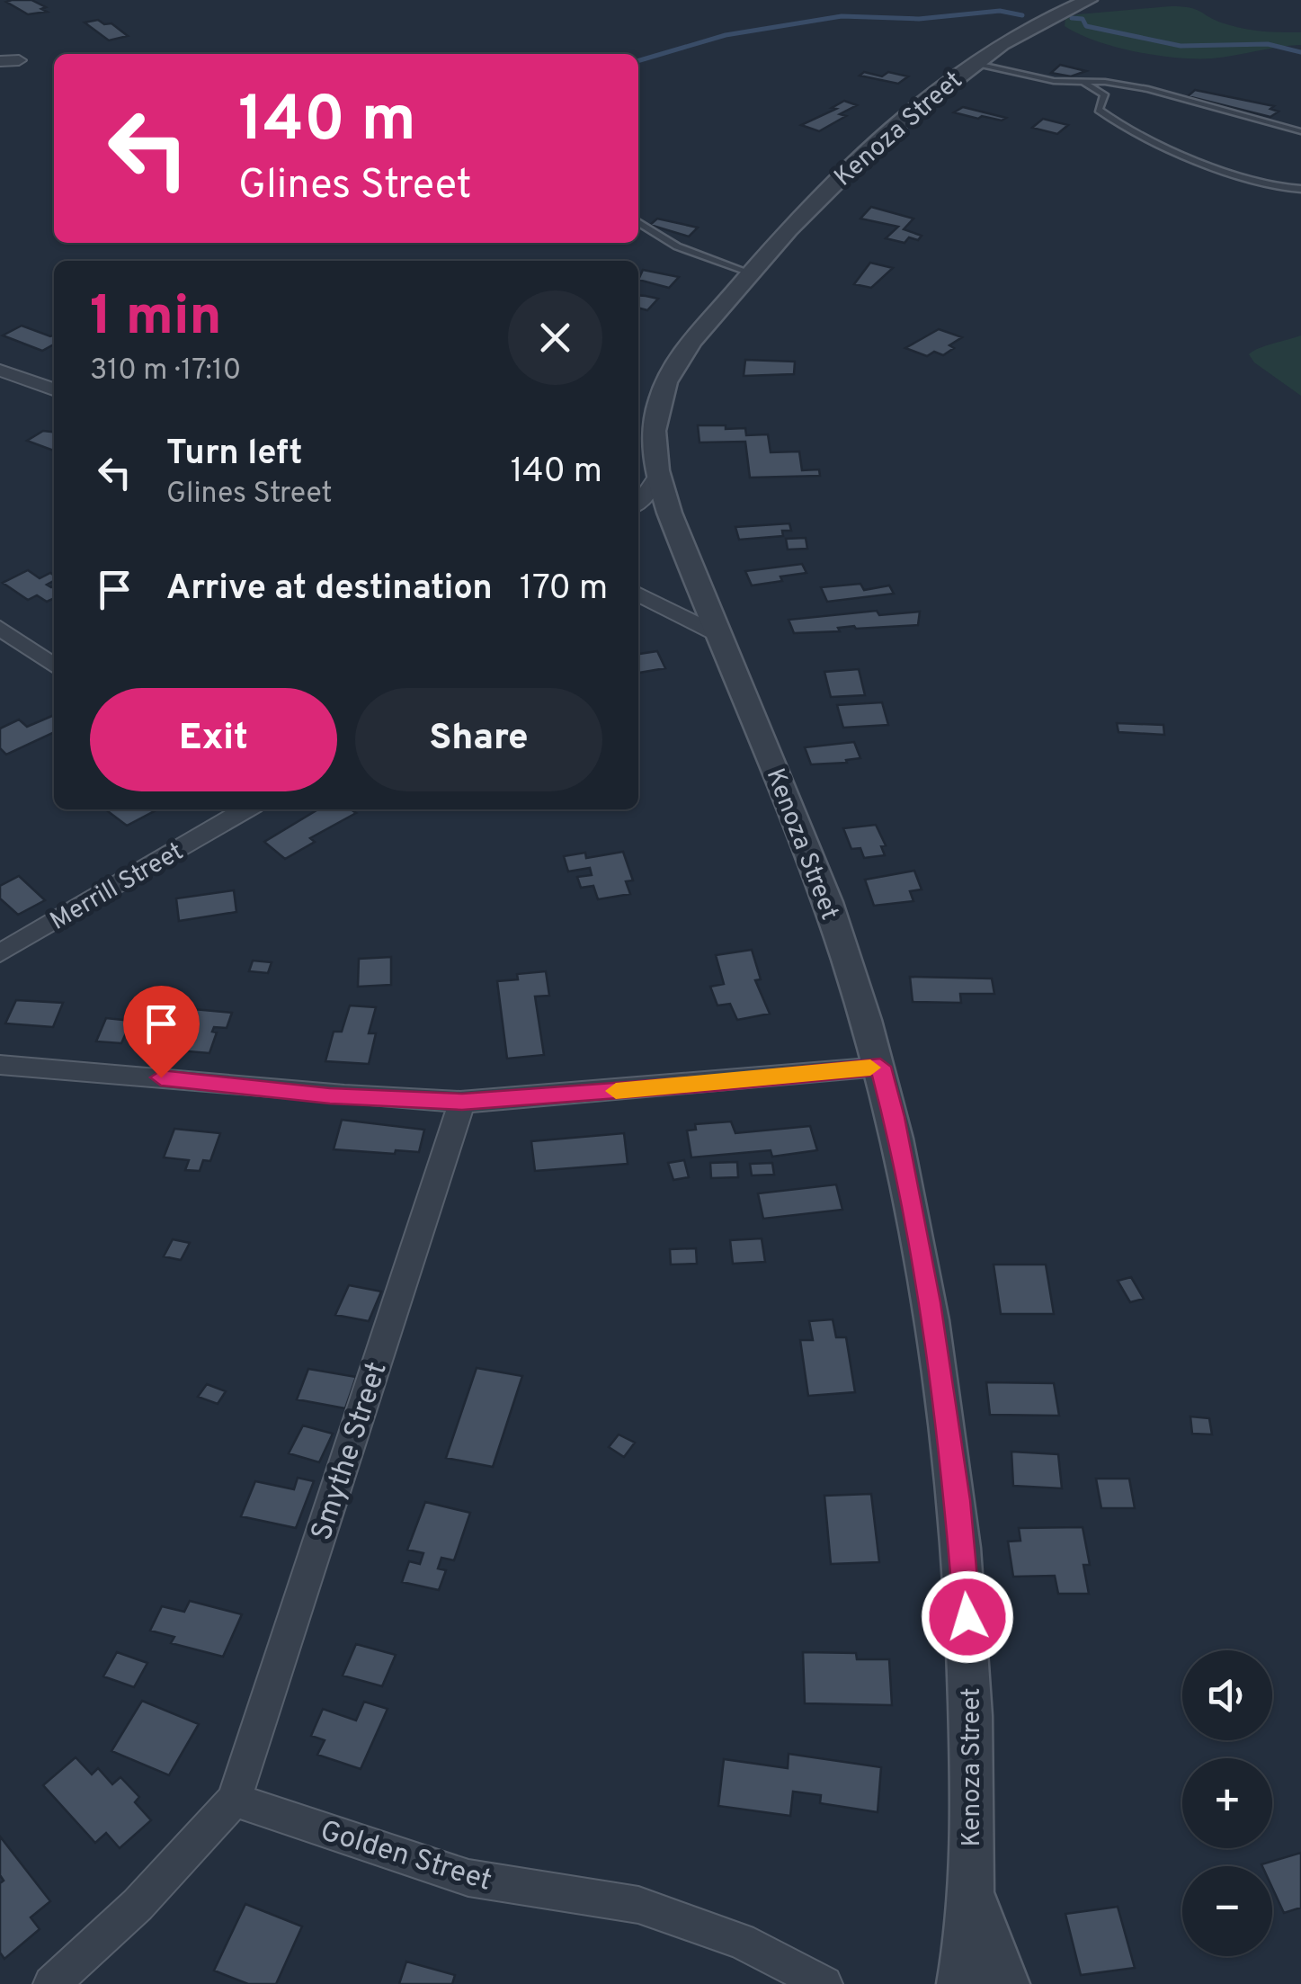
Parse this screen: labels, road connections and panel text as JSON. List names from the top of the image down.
{
  "streets": {
    "street": [
      "Kenoza Street",
      "Merrill Street",
      "Smythe Street",
      "Golden Street"
    ]
  },
  "crossings": [
    ["Smythe Street", "Golden Street"]
  ],
  "page": {
    "turn": ["140 m", "Glines Street"],
    "heading": ["1 min", "310 m · 17:10"],
    "list": [
      {
        "name": "Turn left",
        "note": "Glines Street",
        "value": "140 m"
      },
      {
        "name": "Arrive at destination",
        "value": "170 m"
      }
    ],
    "buttons": ["Exit", "Share"],
    "map_buttons": ["+", "−"]
  }
}
